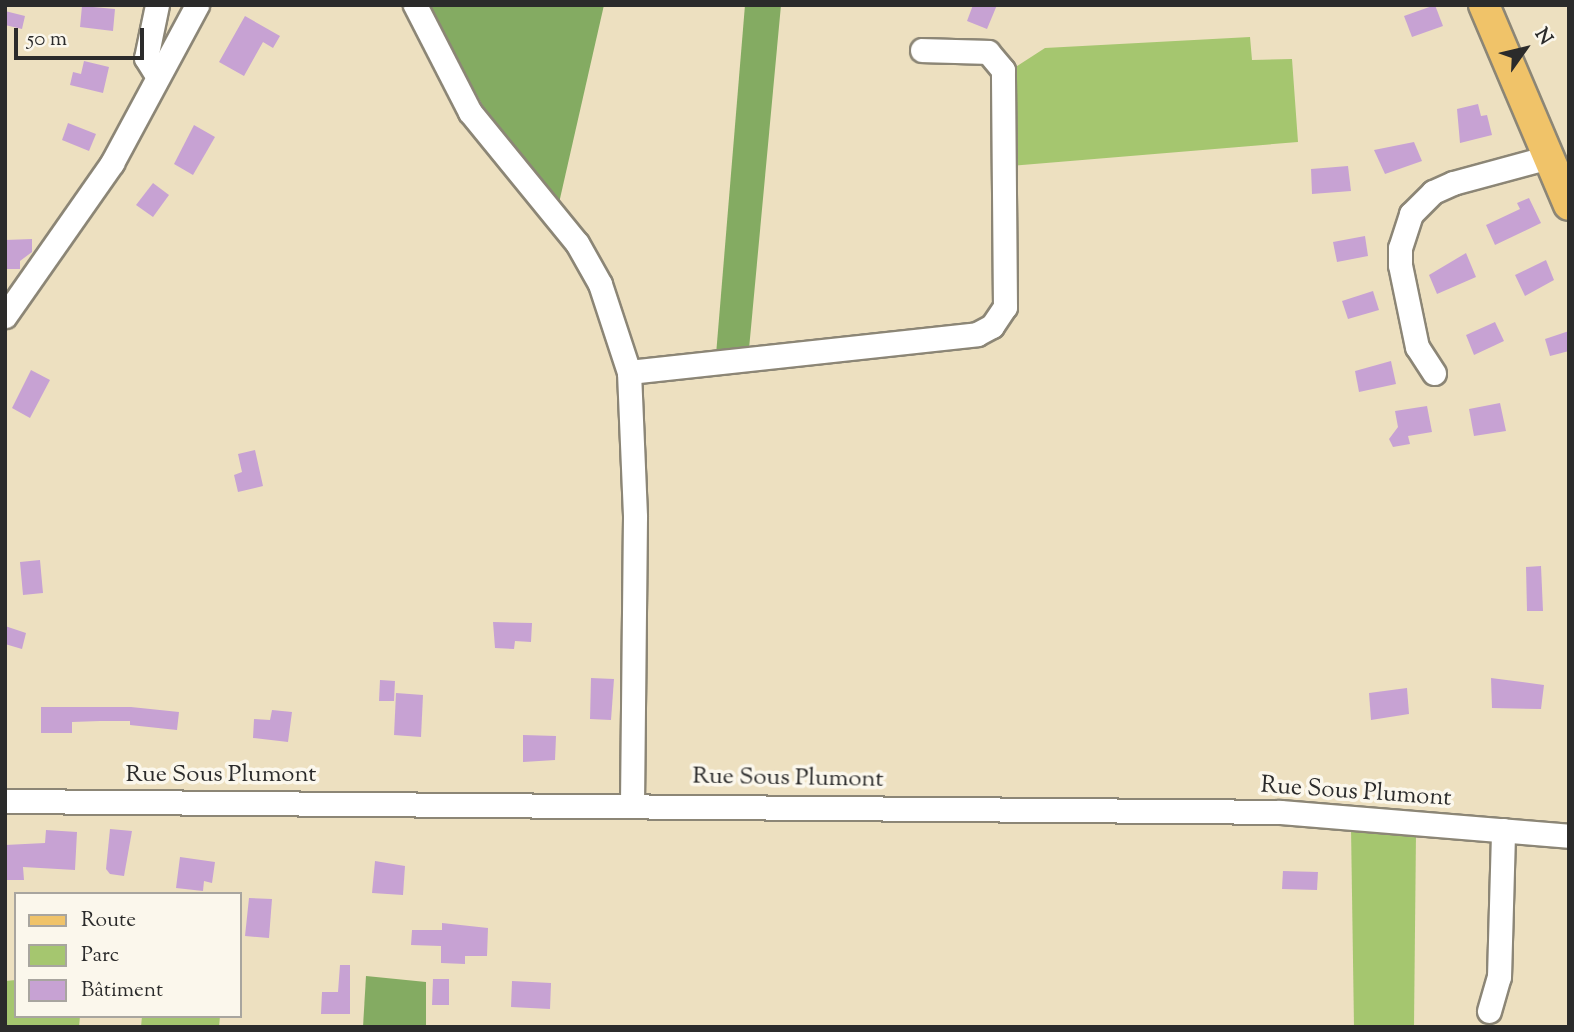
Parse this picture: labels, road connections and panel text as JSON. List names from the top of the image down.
{
  "streets": {
    "street": ["Rue Sous Plumont"]
  },
  "legend": ["Route", "Parc", "Bâtiment"],
  "scale_bar": "50 m",
  "north": "top right"
}
